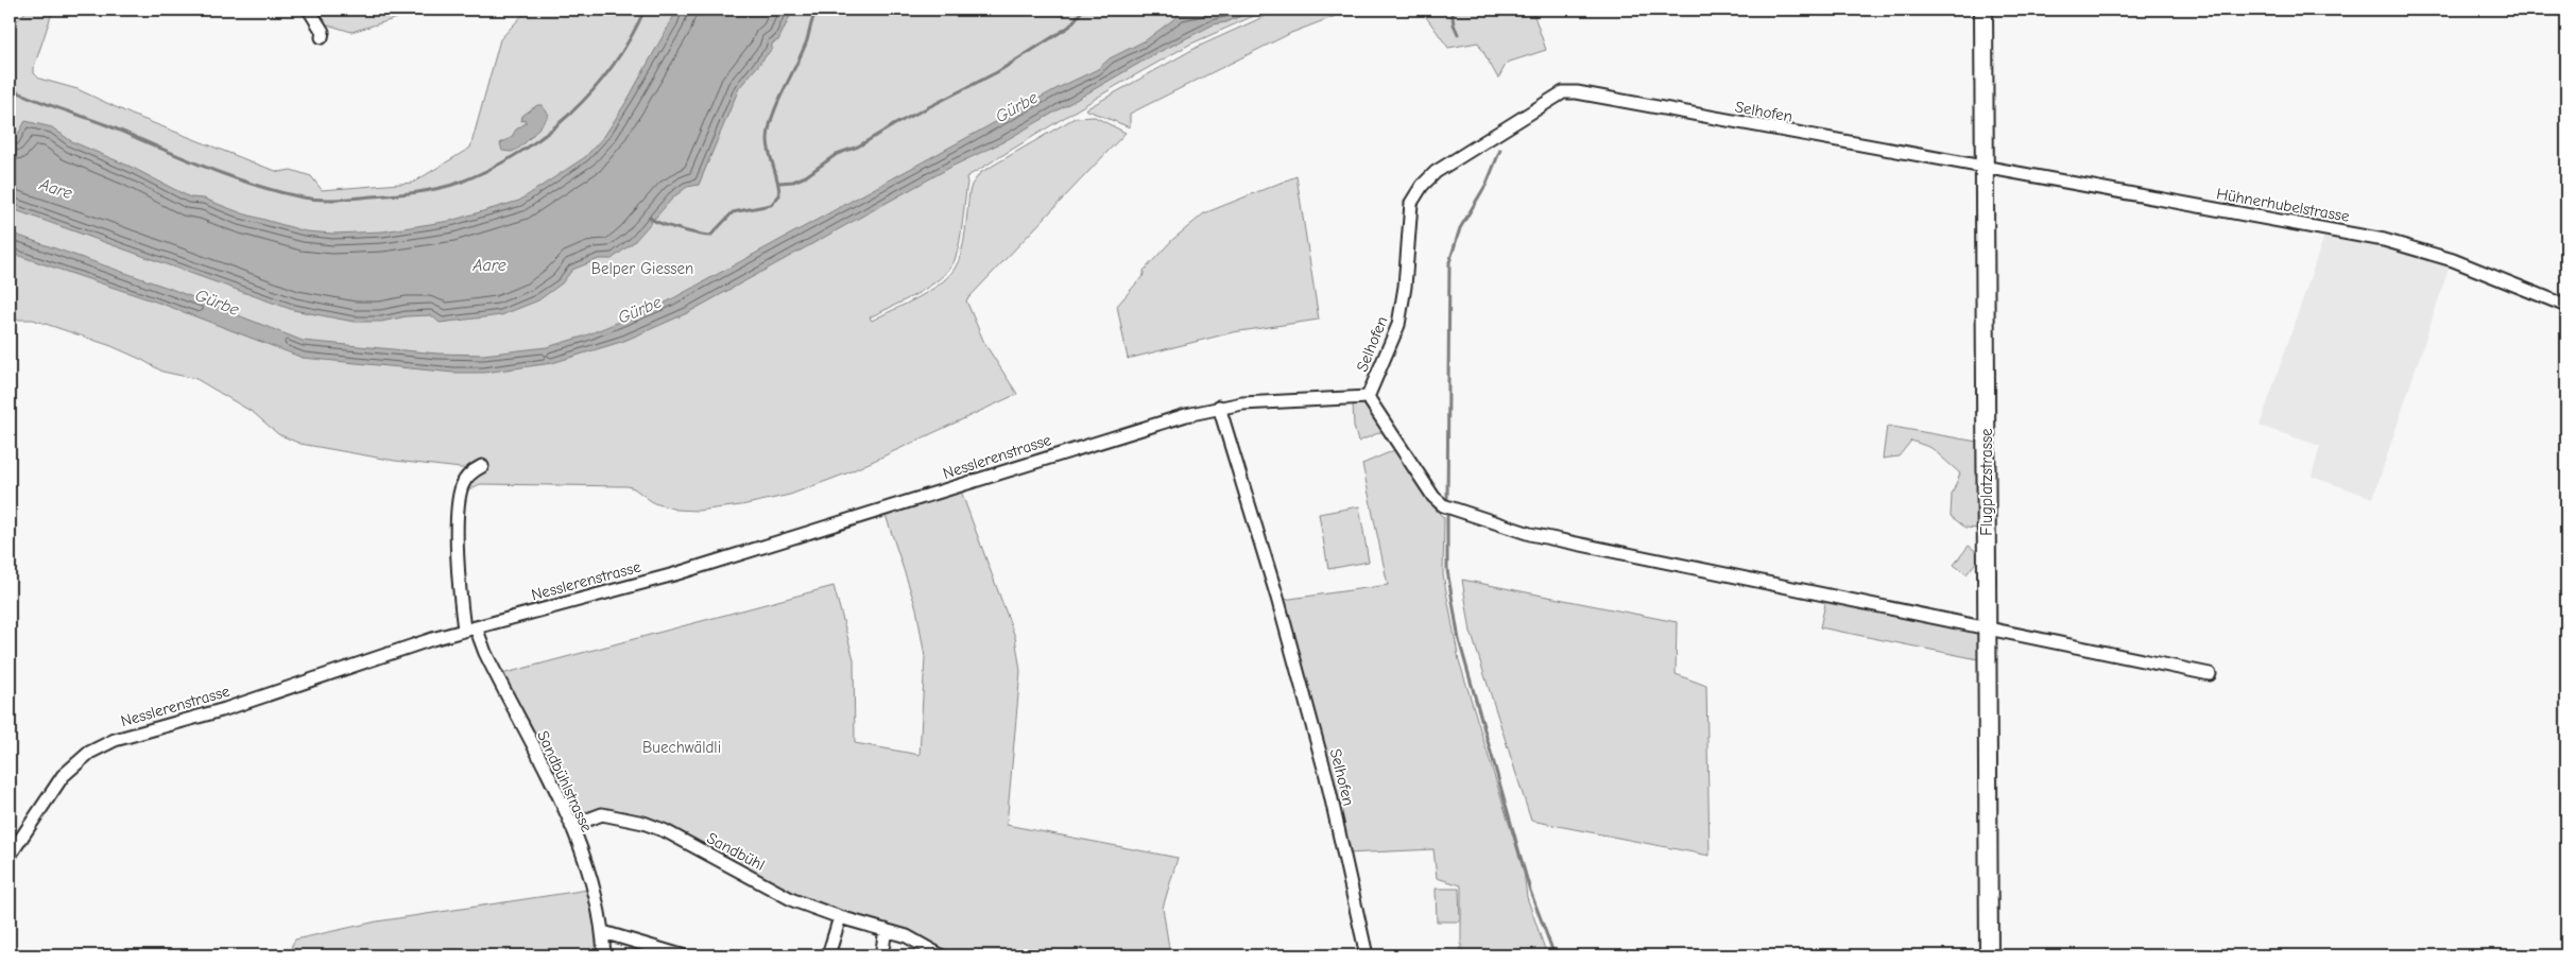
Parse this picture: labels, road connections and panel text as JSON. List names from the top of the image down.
{
  "streets": {
    "street": [
      "Selhofen",
      "Hühnerhubelstrasse",
      "Nesslerenstrasse",
      "Flugplatzstrasse",
      "Sandbühlstrasse",
      "Sandbühl"
    ]
  },
  "crossings": [
    ["Selhofen", "Hühnerhubelstrasse"],
    ["Selhofen", "Nesslerenstrasse"],
    ["Selhofen", "Flugplatzstrasse"],
    ["Hühnerhubelstrasse", "Flugplatzstrasse"],
    ["Nesslerenstrasse", "Sandbühlstrasse"],
    ["Sandbühlstrasse", "Sandbühl"]
  ],
  "water": ["Gürbe", "Aare"],
  "parks": ["Belper Giessen", "Buechwäldli"]
}
